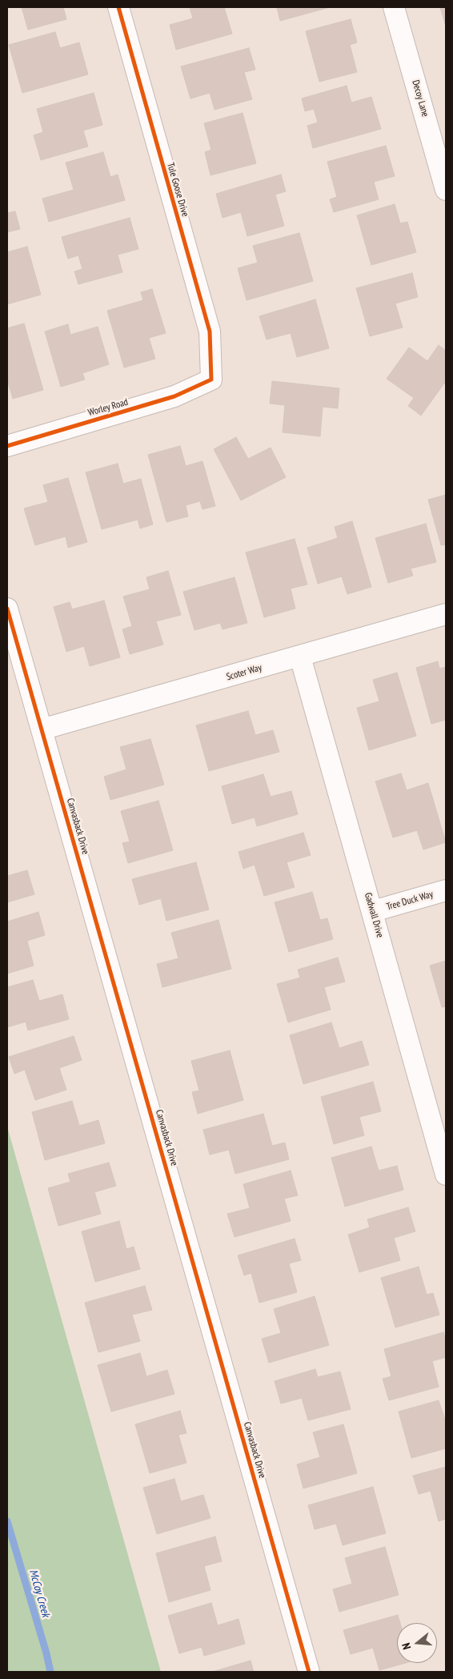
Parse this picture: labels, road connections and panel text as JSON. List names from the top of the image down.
{
  "streets": {
    "street": [
      "Decoy Lane",
      "Tule Goose Drive",
      "Worley Road",
      "Scoter Way",
      "Canvasback Drive",
      "Tree Duck Way",
      "Gadwall Drive"
    ]
  },
  "crossings": [
    ["Tule Goose Drive", "Worley Road"],
    ["Scoter Way", "Canvasback Drive"],
    ["Scoter Way", "Gadwall Drive"],
    ["Tree Duck Way", "Gadwall Drive"]
  ],
  "water": ["McCoy Creek"],
  "north": "left"
}
